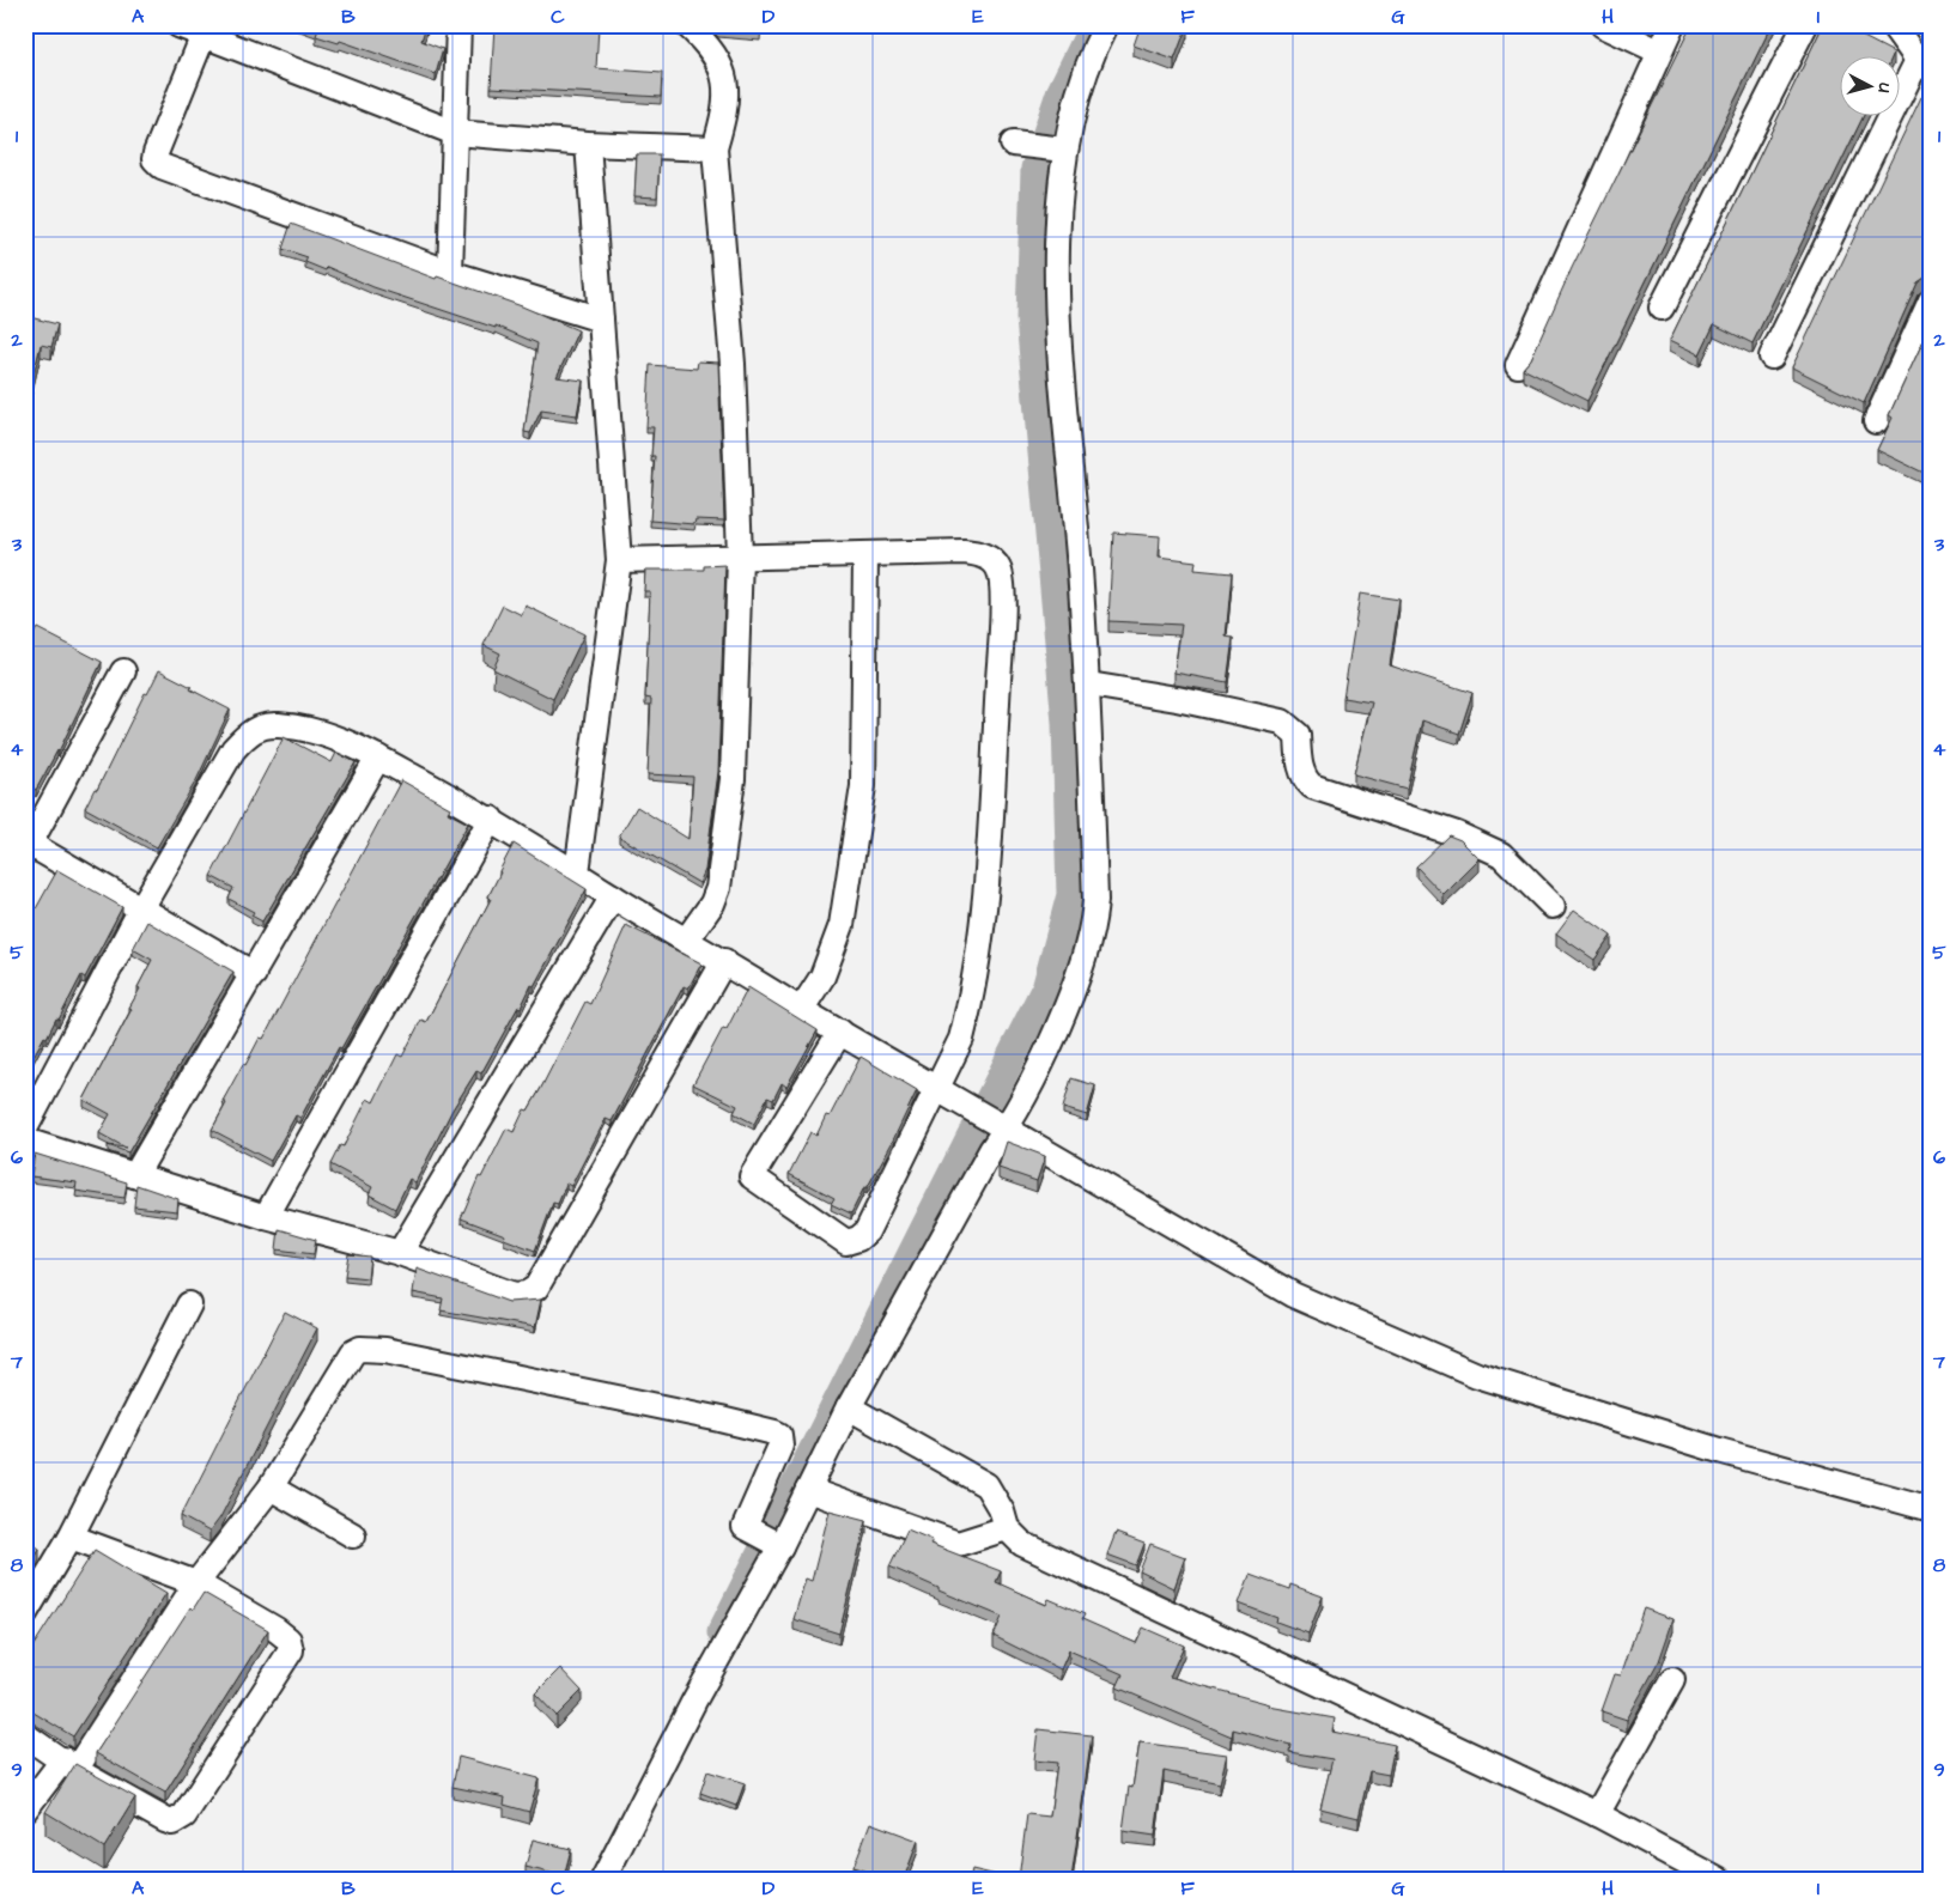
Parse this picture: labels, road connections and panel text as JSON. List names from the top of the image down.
{
  "north": "right",
  "grid": {
    "columns": [
      "A",
      "B",
      "C",
      "D",
      "E",
      "F",
      "G",
      "H",
      "I"
    ],
    "rows": [
      "1",
      "2",
      "3",
      "4",
      "5",
      "6",
      "7",
      "8",
      "9"
    ]
  }
}
